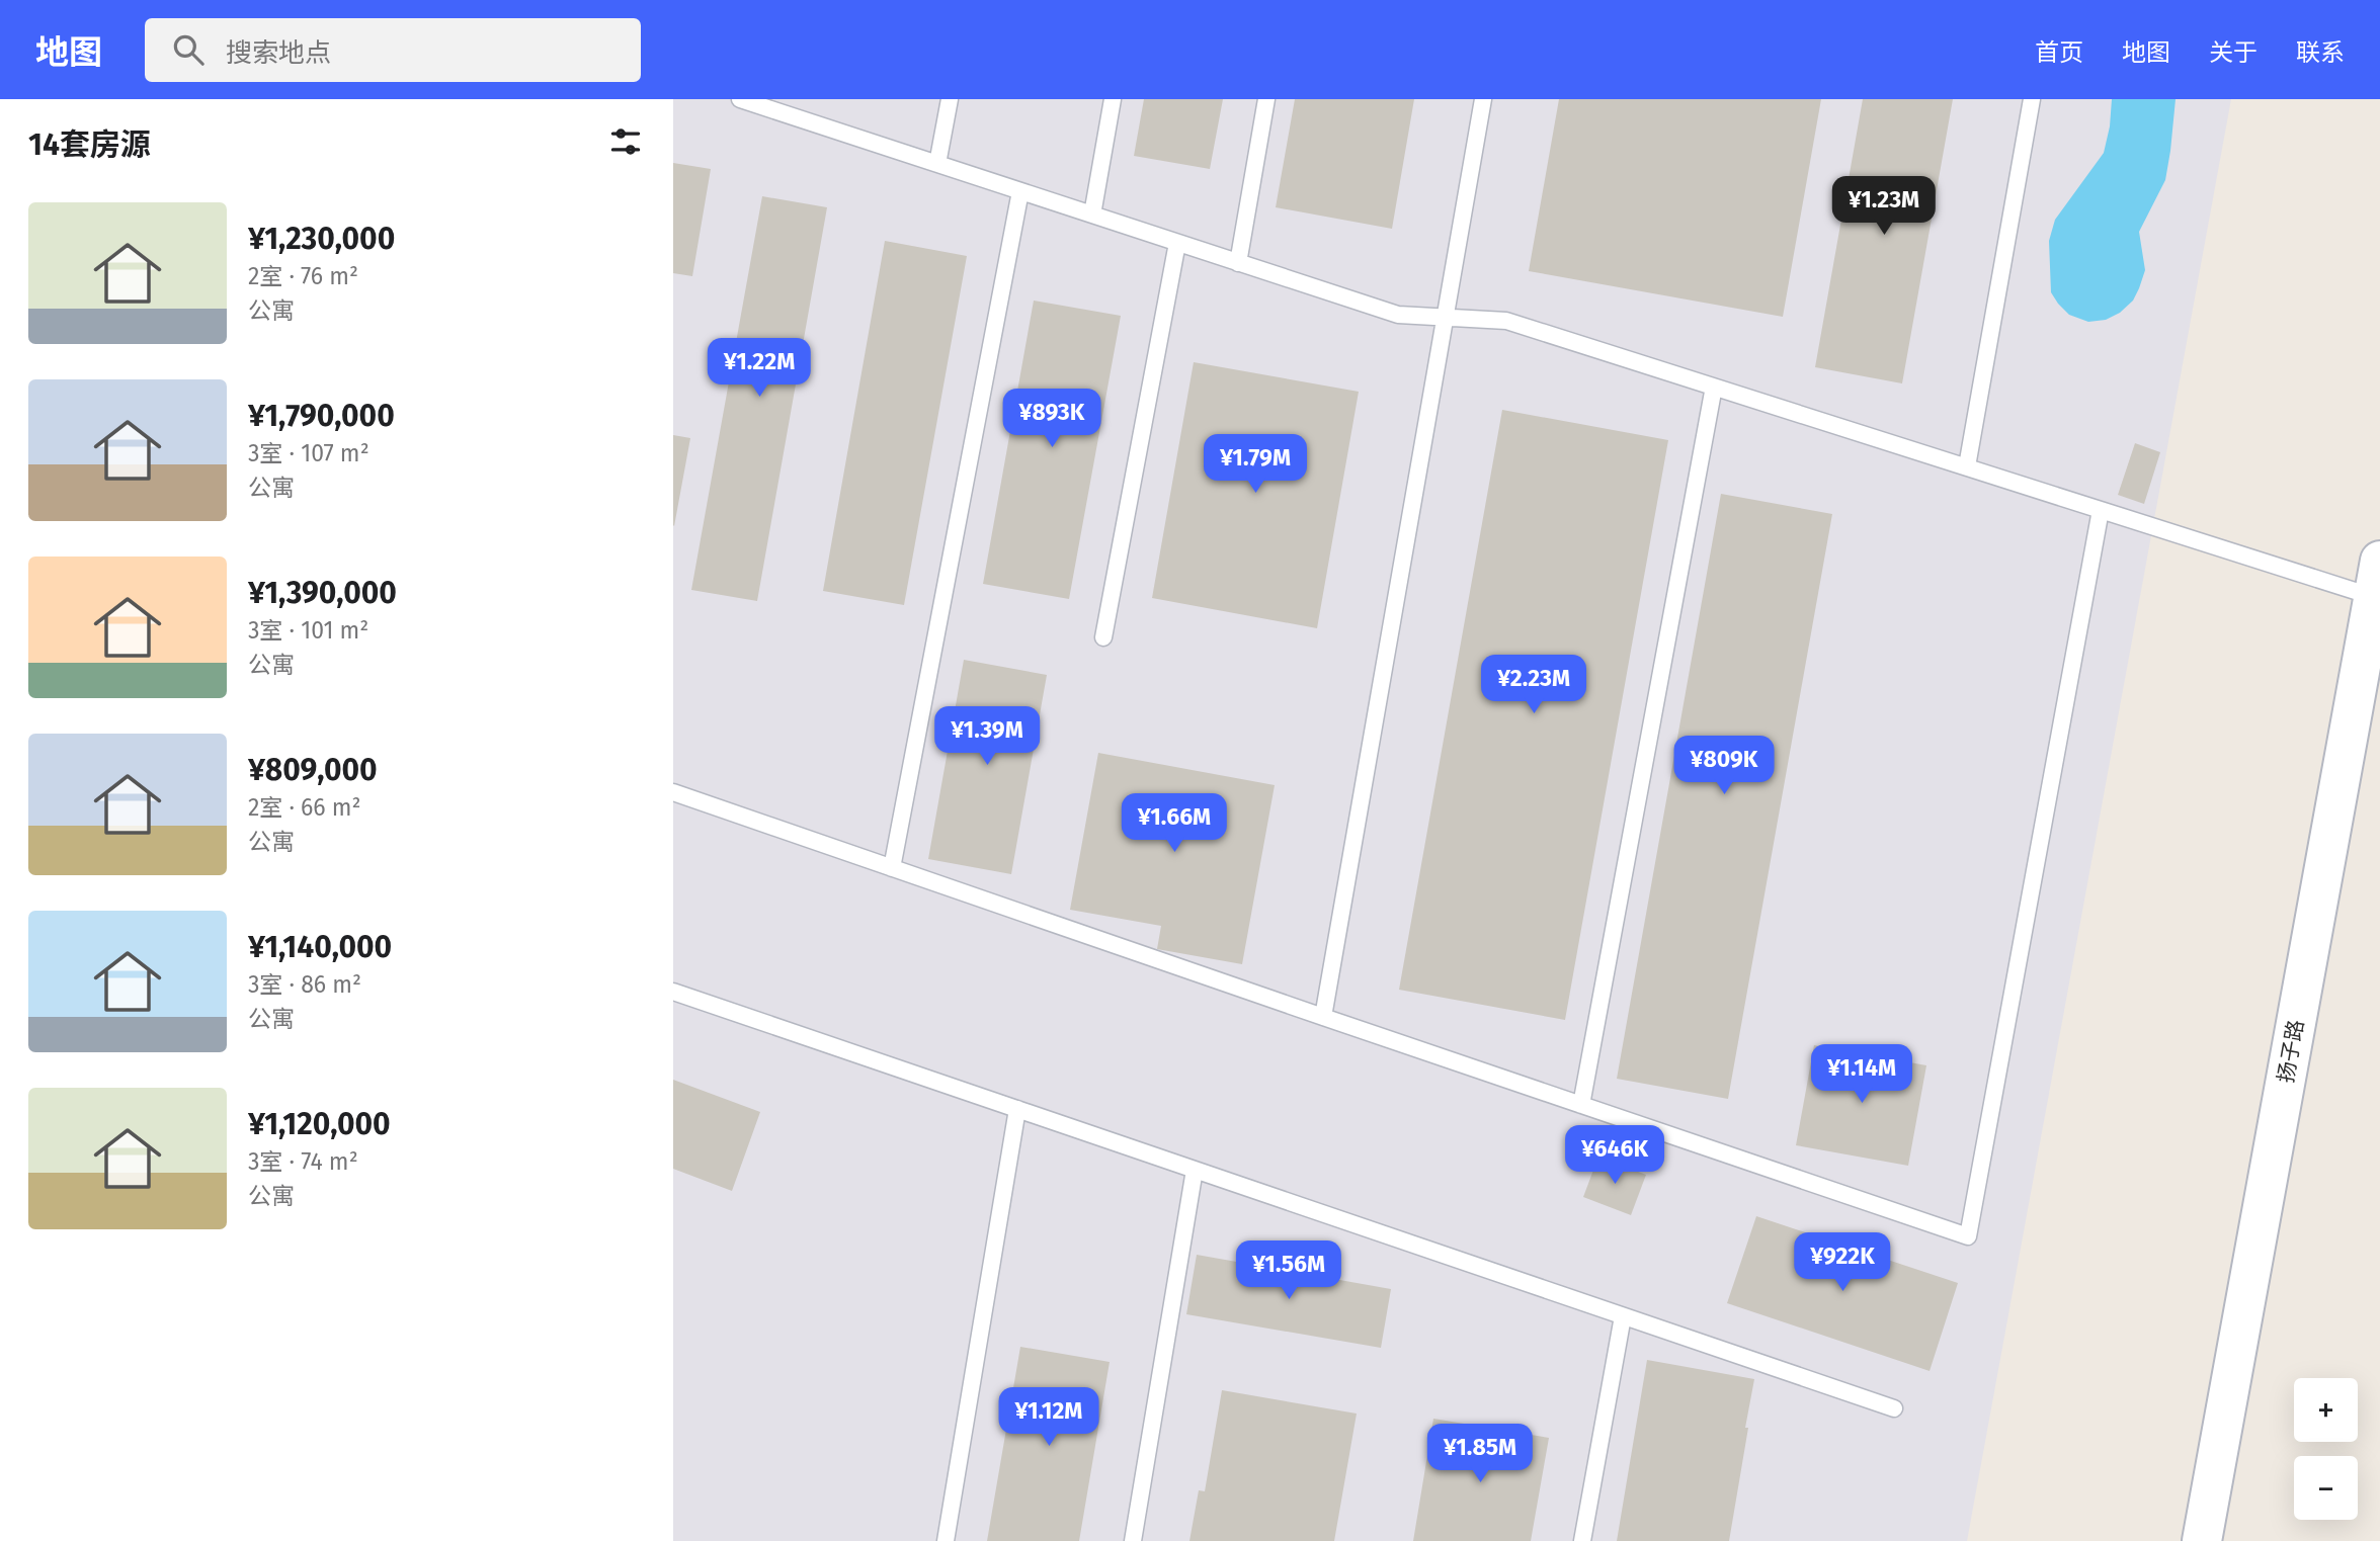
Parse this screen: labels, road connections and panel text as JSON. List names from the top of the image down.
{
  "streets": {
    "street": ["扬子路"]
  },
  "page": {
    "header": "地图",
    "search": "搜索地点",
    "nav": [
      "首页",
      "地图",
      "关于",
      "联系"
    ],
    "heading": "14套房源",
    "price": [
      "¥1.23M",
      "¥1.22M",
      "¥893K",
      "¥1.79M",
      "¥2.23M",
      "¥1.39M",
      "¥809K",
      "¥1.66M",
      "¥1.14M",
      "¥646K",
      "¥922K",
      "¥1.56M",
      "¥1.12M",
      "¥1.85M"
    ],
    "list": [
      {
        "name": "¥1,230,000",
        "note": "2室 · 76 m² · 公寓"
      },
      {
        "name": "¥1,790,000",
        "note": "3室 · 107 m² · 公寓"
      },
      {
        "name": "¥1,390,000",
        "note": "3室 · 101 m² · 公寓"
      },
      {
        "name": "¥809,000",
        "note": "2室 · 66 m² · 公寓"
      },
      {
        "name": "¥1,140,000",
        "note": "3室 · 86 m² · 公寓"
      },
      {
        "name": "¥1,120,000",
        "note": "3室 · 74 m² · 公寓"
      }
    ],
    "map_buttons": ["+", "−"]
  }
}
